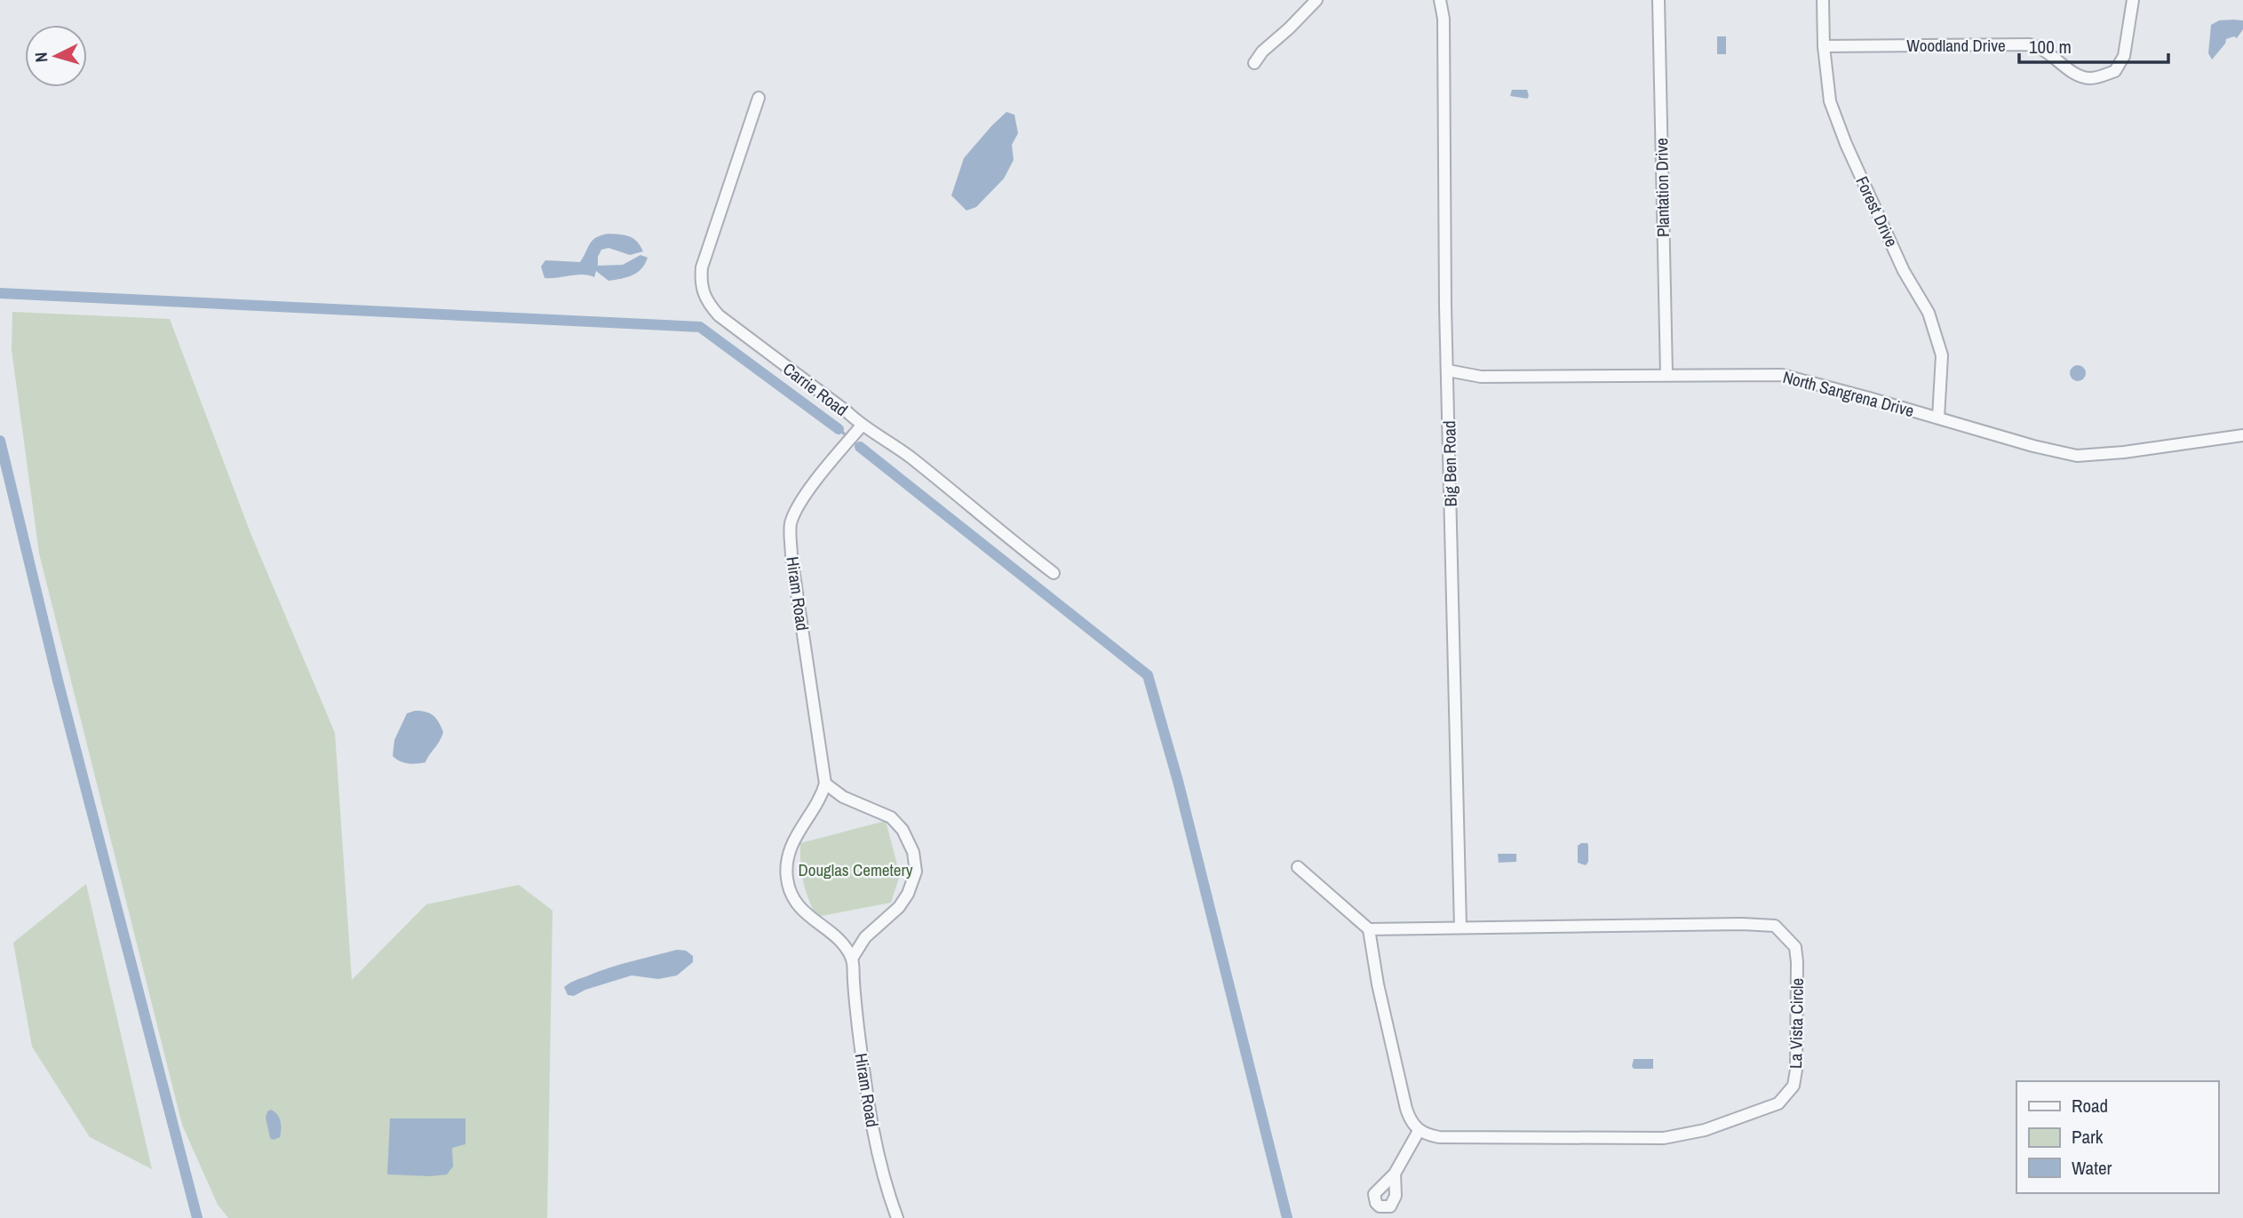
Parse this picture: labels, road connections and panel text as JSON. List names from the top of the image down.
{
  "streets": {
    "street": [
      "Woodland Drive",
      "Plantation Drive",
      "Forest Drive",
      "Carrie Road",
      "North Sangrena Drive",
      "Big Ben Road",
      "Hiram Road",
      "La Vista Circle"
    ]
  },
  "crossings": [
    ["Woodland Drive", "Forest Drive"],
    ["Plantation Drive", "North Sangrena Drive"],
    ["Forest Drive", "North Sangrena Drive"],
    ["Carrie Road", "Hiram Road"],
    ["North Sangrena Drive", "Big Ben Road"],
    ["Big Ben Road", "La Vista Circle"]
  ],
  "parks": ["Douglas Cemetery"],
  "legend": ["Road", "Park", "Water"],
  "scale_bar": "100 m",
  "north": "left"
}
